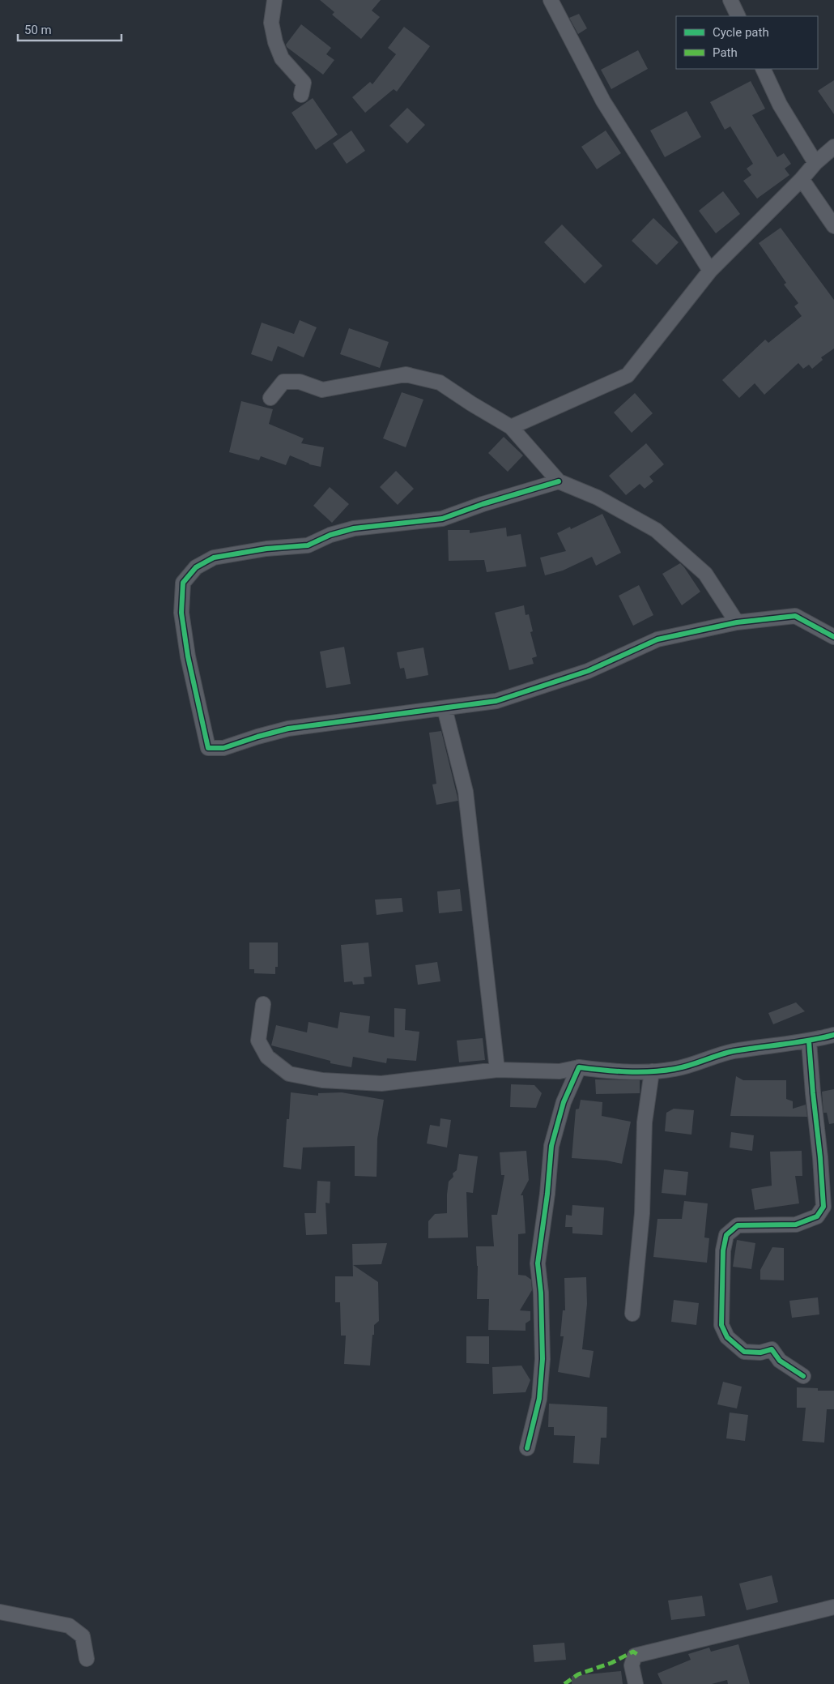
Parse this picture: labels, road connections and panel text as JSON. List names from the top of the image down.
{
  "legend": ["Cycle path", "Path"],
  "scale_bar": "50 m"
}
